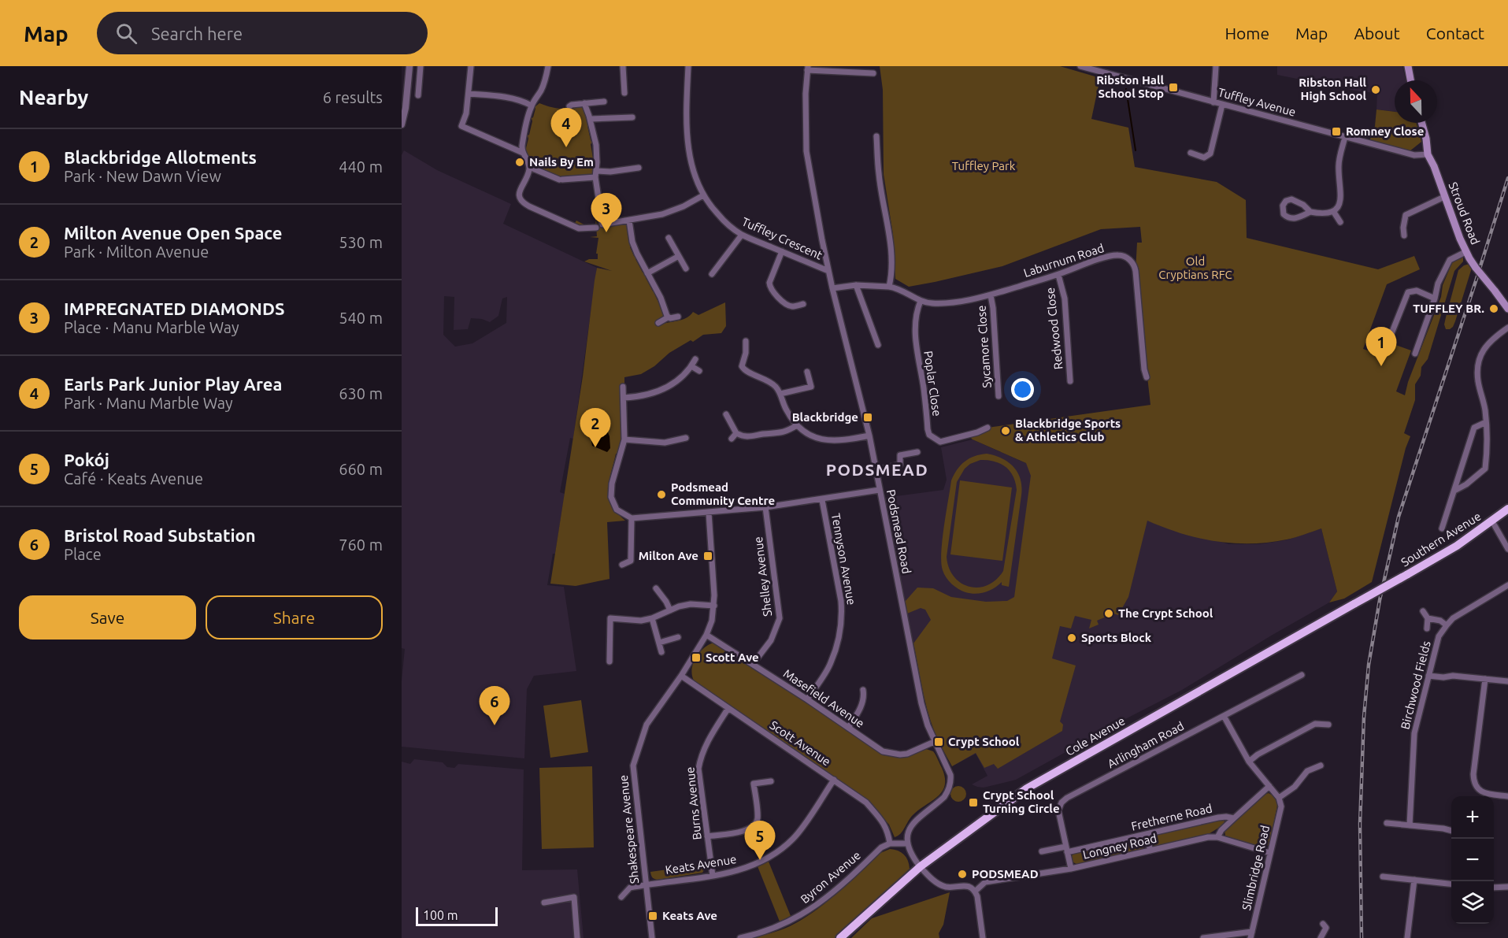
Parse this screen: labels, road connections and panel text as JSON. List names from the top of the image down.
{
  "streets": {
    "highway": ["Southern Avenue", "Cole Avenue"],
    "main road": ["Stroud Road"],
    "street": [
      "Tuffley Avenue",
      "Tuffley Crescent",
      "Laburnum Road",
      "Redwood Close",
      "Sycamore Close",
      "Poplar Close",
      "Podsmead Road",
      "Tennyson Avenue",
      "Shelley Avenue",
      "Birchwood Fields",
      "Masefield Avenue",
      "Scott Avenue",
      "Arlingham Road",
      "Burns Avenue",
      "Fretherne Road",
      "Shakespeare Avenue",
      "Longney Road",
      "Keats Avenue",
      "Slimbridge Road",
      "Byron Avenue"
    ]
  },
  "crossings": [
    ["Tuffley Avenue", "Stroud Road"],
    ["Tuffley Crescent", "Podsmead Road"],
    ["Laburnum Road", "Redwood Close"],
    ["Laburnum Road", "Sycamore Close"],
    ["Laburnum Road", "Poplar Close"],
    ["Laburnum Road", "Podsmead Road"],
    ["Podsmead Road", "Masefield Avenue"],
    ["Southern Avenue", "Cole Avenue"],
    ["Tennyson Avenue", "Masefield Avenue"],
    ["Shelley Avenue", "Masefield Avenue"],
    ["Masefield Avenue", "Shakespeare Avenue"],
    ["Scott Avenue", "Burns Avenue"],
    ["Scott Avenue", "Shakespeare Avenue"],
    ["Scott Avenue", "Keats Avenue"],
    ["Scott Avenue", "Byron Avenue"],
    ["Arlingham Road", "Fretherne Road"],
    ["Arlingham Road", "Longney Road"],
    ["Burns Avenue", "Keats Avenue"],
    ["Shakespeare Avenue", "Keats Avenue"],
    ["Longney Road", "Slimbridge Road"]
  ],
  "districts": ["PODSMEAD"],
  "parks": ["Tuffley Park", "Old Cryptians RFC"],
  "places": {
    "transit": [
      "Ribston Hall School Stop",
      "Romney Close",
      "Blackbridge",
      "Milton Ave",
      "Scott Ave",
      "Crypt School",
      "Crypt School Turning Circle",
      "Keats Ave"
    ],
    "other": [
      "Ribston Hall High School",
      "Nails By Em",
      "TUFFLEY BR.",
      "Blackbridge Sports & Athletics Club",
      "Podsmead Community Centre",
      "The Crypt School",
      "Sports Block",
      "PODSMEAD"
    ]
  },
  "scale_bar": "100 m",
  "north": "top",
  "page": {
    "header": "Map",
    "search": "Search here",
    "nav": [
      "Home",
      "Map",
      "About",
      "Contact"
    ],
    "heading": ["Nearby", "6 results"],
    "pins": [
      "4",
      "3",
      "1",
      "2",
      "6",
      "5"
    ],
    "list": [
      {
        "mark": "1",
        "name": "Blackbridge Allotments",
        "note": "Park · New Dawn View",
        "value": "440 m"
      },
      {
        "mark": "2",
        "name": "Milton Avenue Open Space",
        "note": "Park · Milton Avenue",
        "value": "530 m"
      },
      {
        "mark": "3",
        "name": "IMPREGNATED DIAMONDS",
        "note": "Place · Manu Marble Way",
        "value": "540 m"
      },
      {
        "mark": "4",
        "name": "Earls Park Junior Play Area",
        "note": "Park · Manu Marble Way",
        "value": "630 m"
      },
      {
        "mark": "5",
        "name": "Pokój",
        "note": "Café · Keats Avenue",
        "value": "660 m"
      },
      {
        "mark": "6",
        "name": "Bristol Road Substation",
        "note": "Place",
        "value": "760 m"
      }
    ],
    "buttons": ["Save", "Share"],
    "map_buttons": ["+", "−"],
    "scale": "100 m"
  }
}
